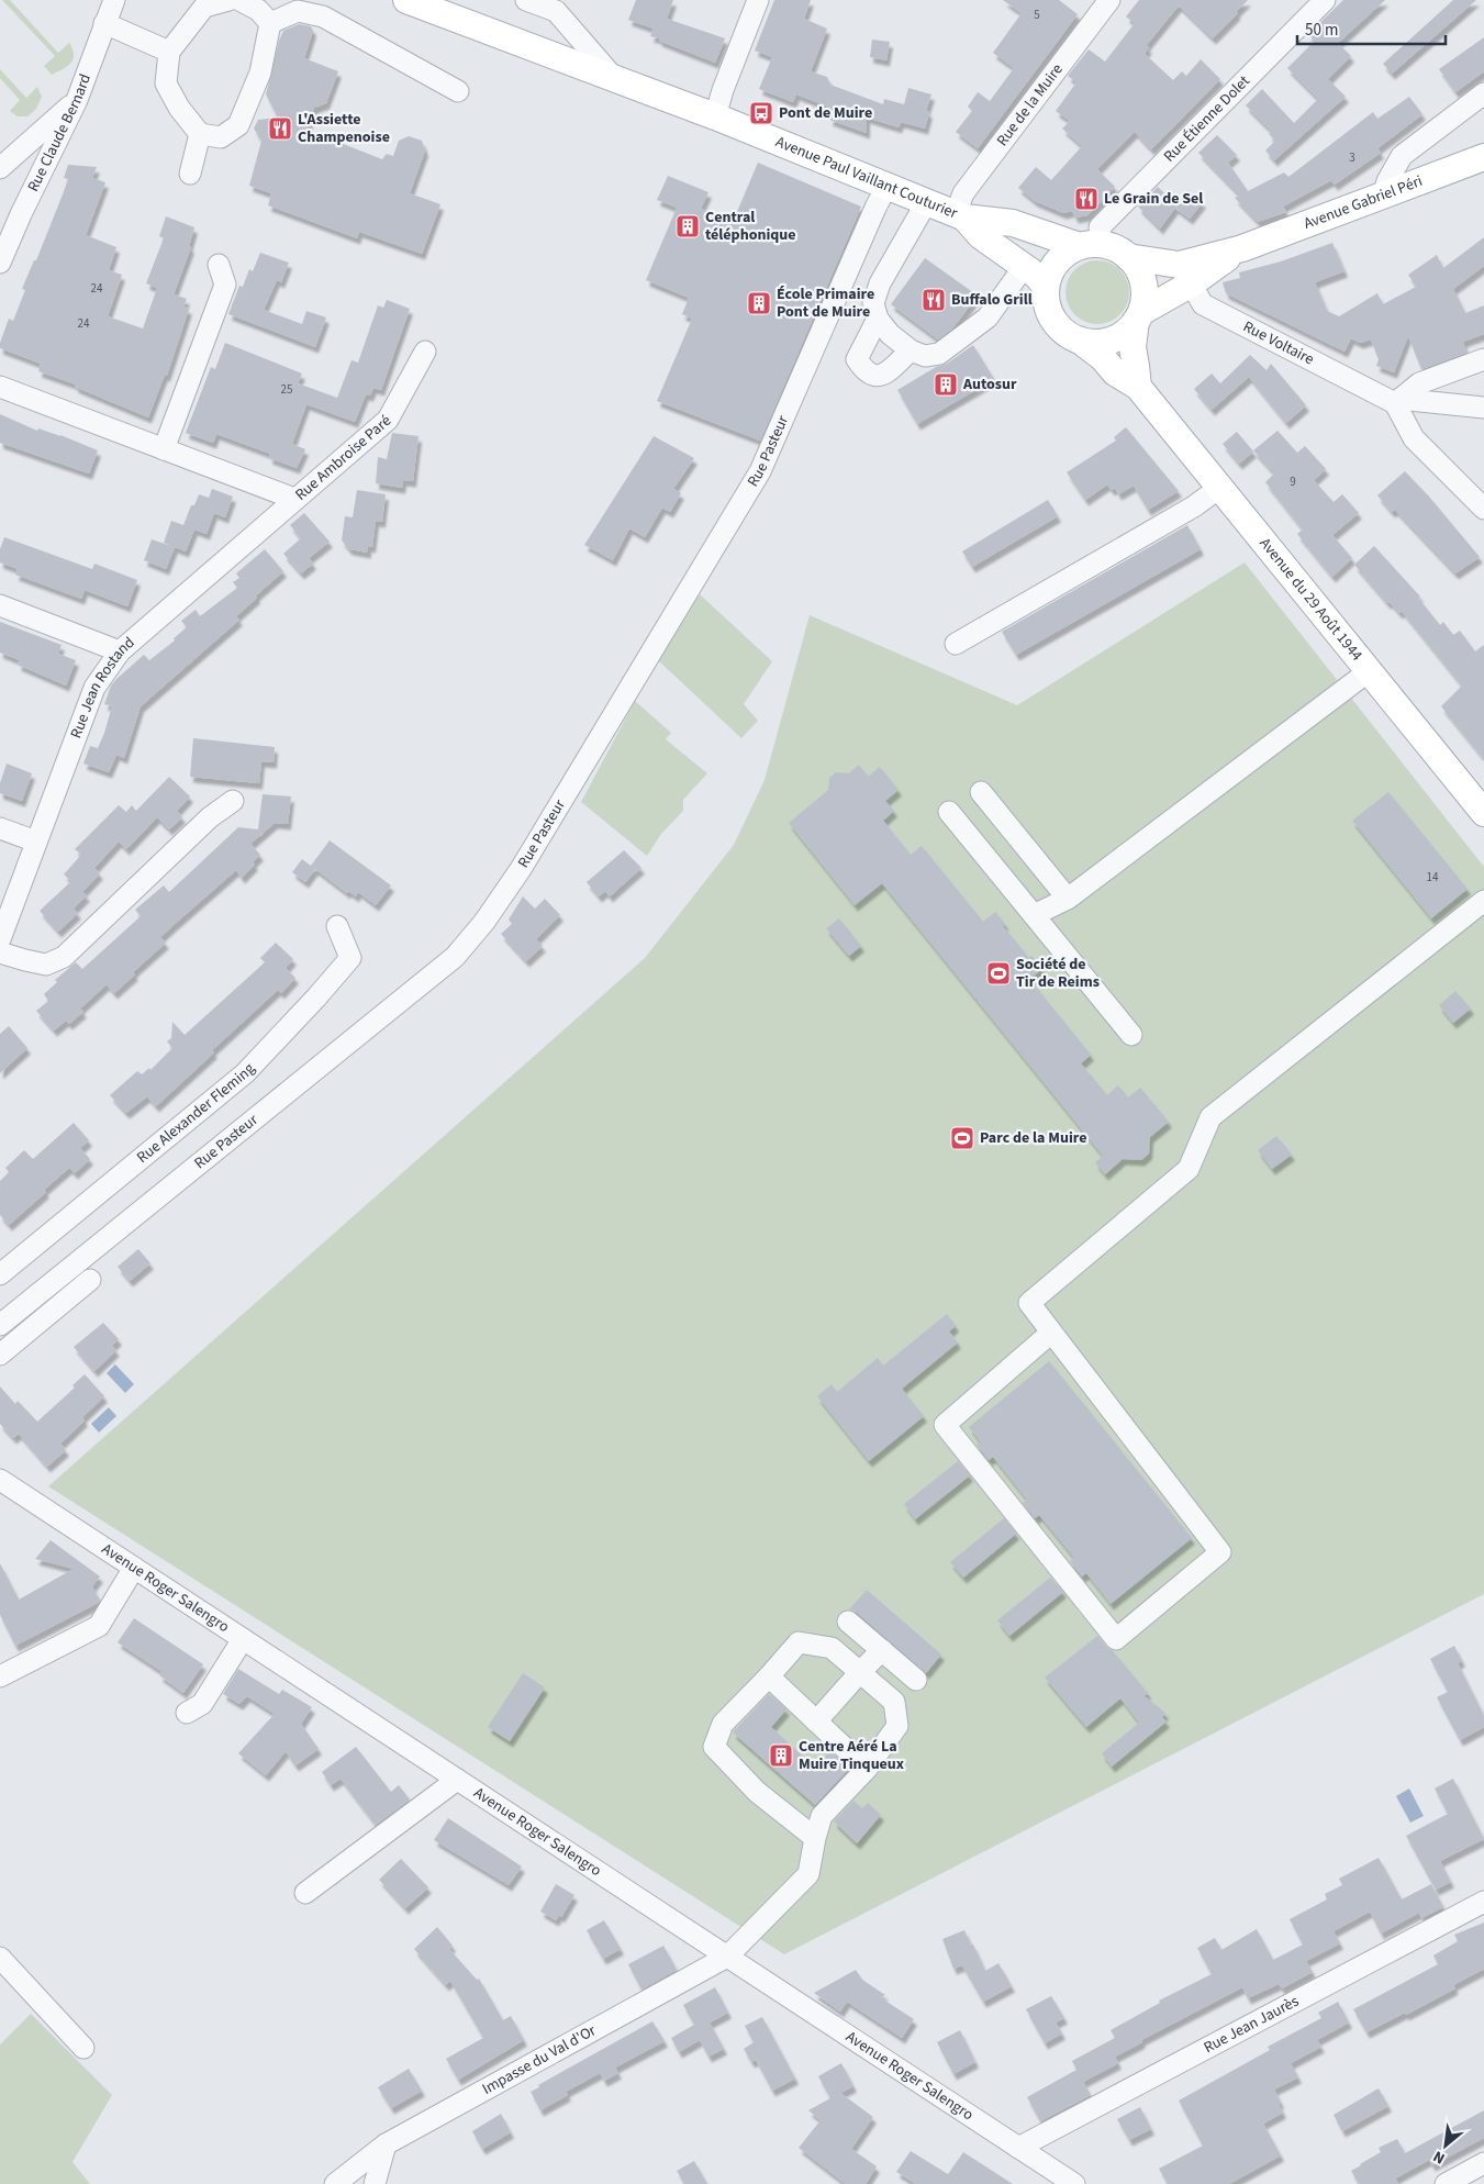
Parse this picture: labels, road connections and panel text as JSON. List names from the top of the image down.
{
  "streets": {
    "main road": ["Avenue Paul Vaillant Couturier", "Avenue Gabriel Péri", "Avenue du 29 Août 1944"],
    "street": [
      "Rue de la Muire",
      "Rue Étienne Dolet",
      "Rue Claude Bernard",
      "Rue Voltaire",
      "Rue Pasteur",
      "Rue Ambroise Paré",
      "Rue Jean Rostand",
      "Rue Alexander Fleming",
      "Avenue Roger Salengro",
      "Rue Jean Jaurès",
      "Impasse du Val d'Or"
    ]
  },
  "crossings": [
    ["Rue de la Muire", "Avenue Paul Vaillant Couturier"],
    ["Rue Étienne Dolet", "Avenue Paul Vaillant Couturier"],
    ["Avenue Paul Vaillant Couturier", "Rue Pasteur"],
    ["Avenue Gabriel Péri", "Rue Voltaire"],
    ["Rue Ambroise Paré", "Rue Jean Rostand"],
    ["Avenue Roger Salengro", "Rue Jean Jaurès"],
    ["Avenue Roger Salengro", "Impasse du Val d'Or"]
  ],
  "places": {
    "bus stop": ["Pont de Muire"],
    "restaurant": ["L'Assiette Champenoise", "Le Grain de Sel", "Buffalo Grill"],
    "building": [
      "Central téléphonique",
      "École Primaire Pont de Muire",
      "Autosur",
      "Centre Aéré La Muire Tinqueux"
    ],
    "sports": ["Société de Tir de Reims", "Parc de la Muire"]
  },
  "house_numbers": [
    "5",
    "3",
    "24",
    "24",
    "25",
    "9",
    "14"
  ],
  "scale_bar": "50 m",
  "north": "bottom left"
}
